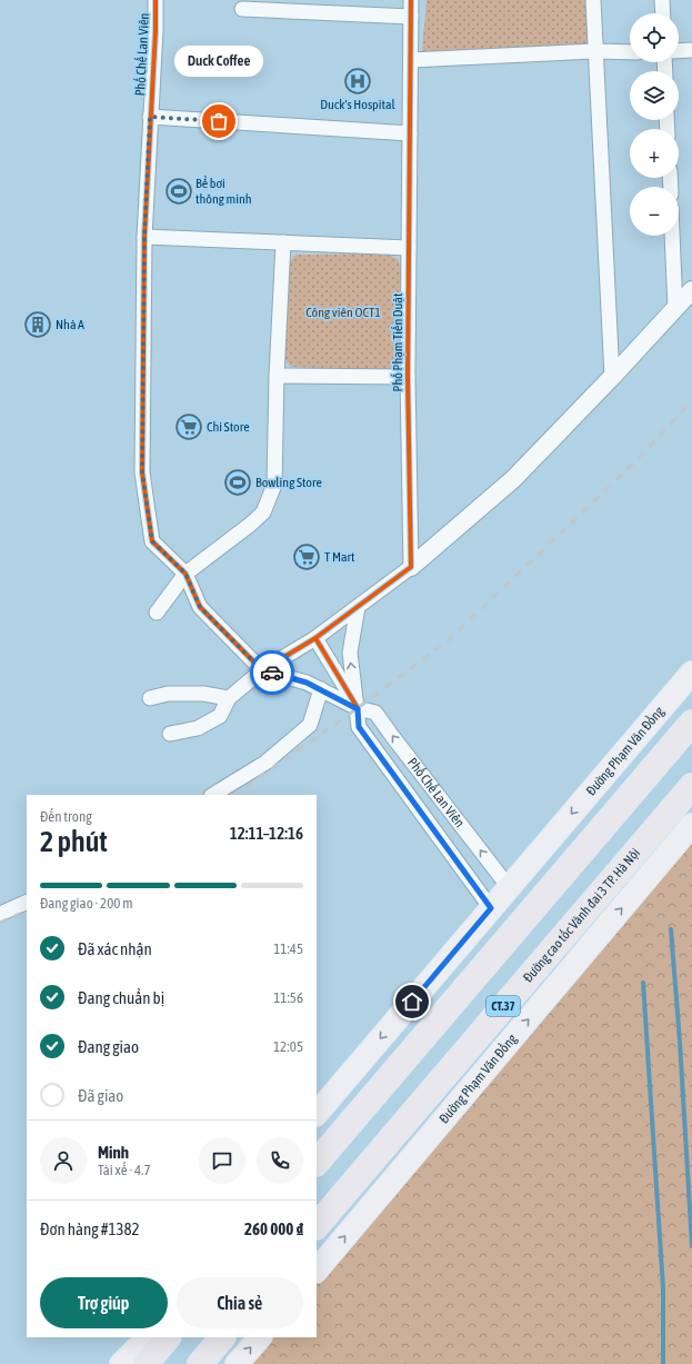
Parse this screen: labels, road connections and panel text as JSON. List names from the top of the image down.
{
  "streets": {
    "highway": ["Đường cao tốc Vành đai 3 TP. Hà Nội", "CT.37"],
    "main road": ["Đường Phạm Văn Đồng"],
    "street": ["Phố Chế Lan Viên", "Phố Phạm Tiến Duật"]
  },
  "crossings": [
    ["Phố Chế Lan Viên", "Đường Phạm Văn Đồng"],
    ["Đường Phạm Văn Đồng", "Đường cao tốc Vành đai 3 TP. Hà Nội"]
  ],
  "parks": ["Công viên OCT1"],
  "places": {
    "hospital": ["Duck's Hospital"],
    "other": ["Duck Coffee"],
    "sports": ["Bể bơi thông minh", "Bowling Store"],
    "building": ["Nhà A"],
    "supermarket": ["Chi Store", "T Mart"]
  },
  "page": {
    "map_buttons": ["+", "−"],
    "bubble": "Duck Coffee",
    "heading": ["2 phút", "Đến trong", "12:11–12:16"],
    "panel": [
      "Minh",
      "Tài xế · 4.7",
      "Đơn hàng #1382",
      "260 000 ₫"
    ],
    "bar": "Đang giao · 200 m",
    "list": [
      ["Đã xác nhận", "11:45"],
      ["Đang chuẩn bị", "11:56"],
      ["Đang giao", "12:05"],
      "Đã giao"
    ],
    "buttons": ["Trợ giúp", "Chia sẻ"]
  }
}
